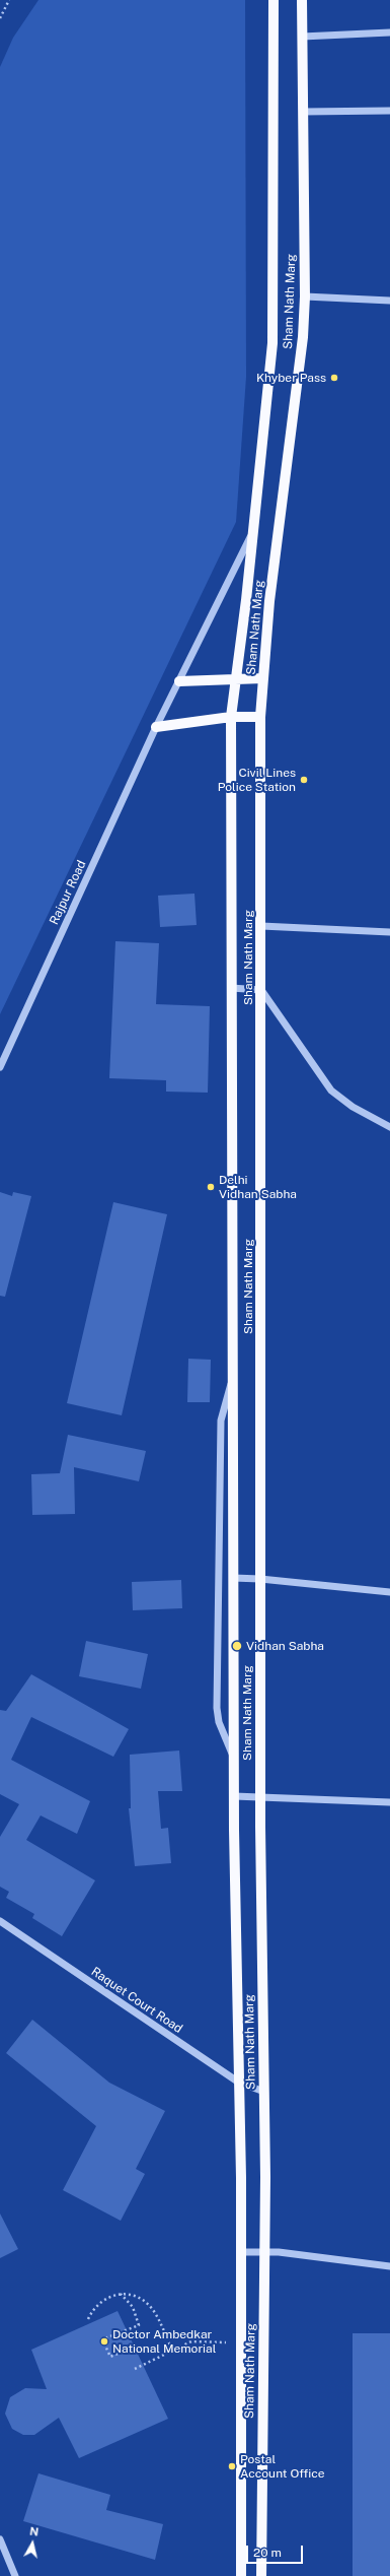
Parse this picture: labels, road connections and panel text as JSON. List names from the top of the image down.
{
  "streets": {
    "main road": ["Sham Nath Marg"],
    "street": ["Rajpur Road", "Raquet Court Road"]
  },
  "crossings": [
    ["Sham Nath Marg", "Rajpur Road"],
    ["Sham Nath Marg", "Raquet Court Road"]
  ],
  "places": [
    "Khyber Pass",
    "Civil Lines Police Station",
    "Delhi Vidhan Sabha",
    "Vidhan Sabha",
    "Doctor Ambedkar National Memorial",
    "Postal Account Office"
  ],
  "scale_bar": "20 m",
  "north": "top"
}
